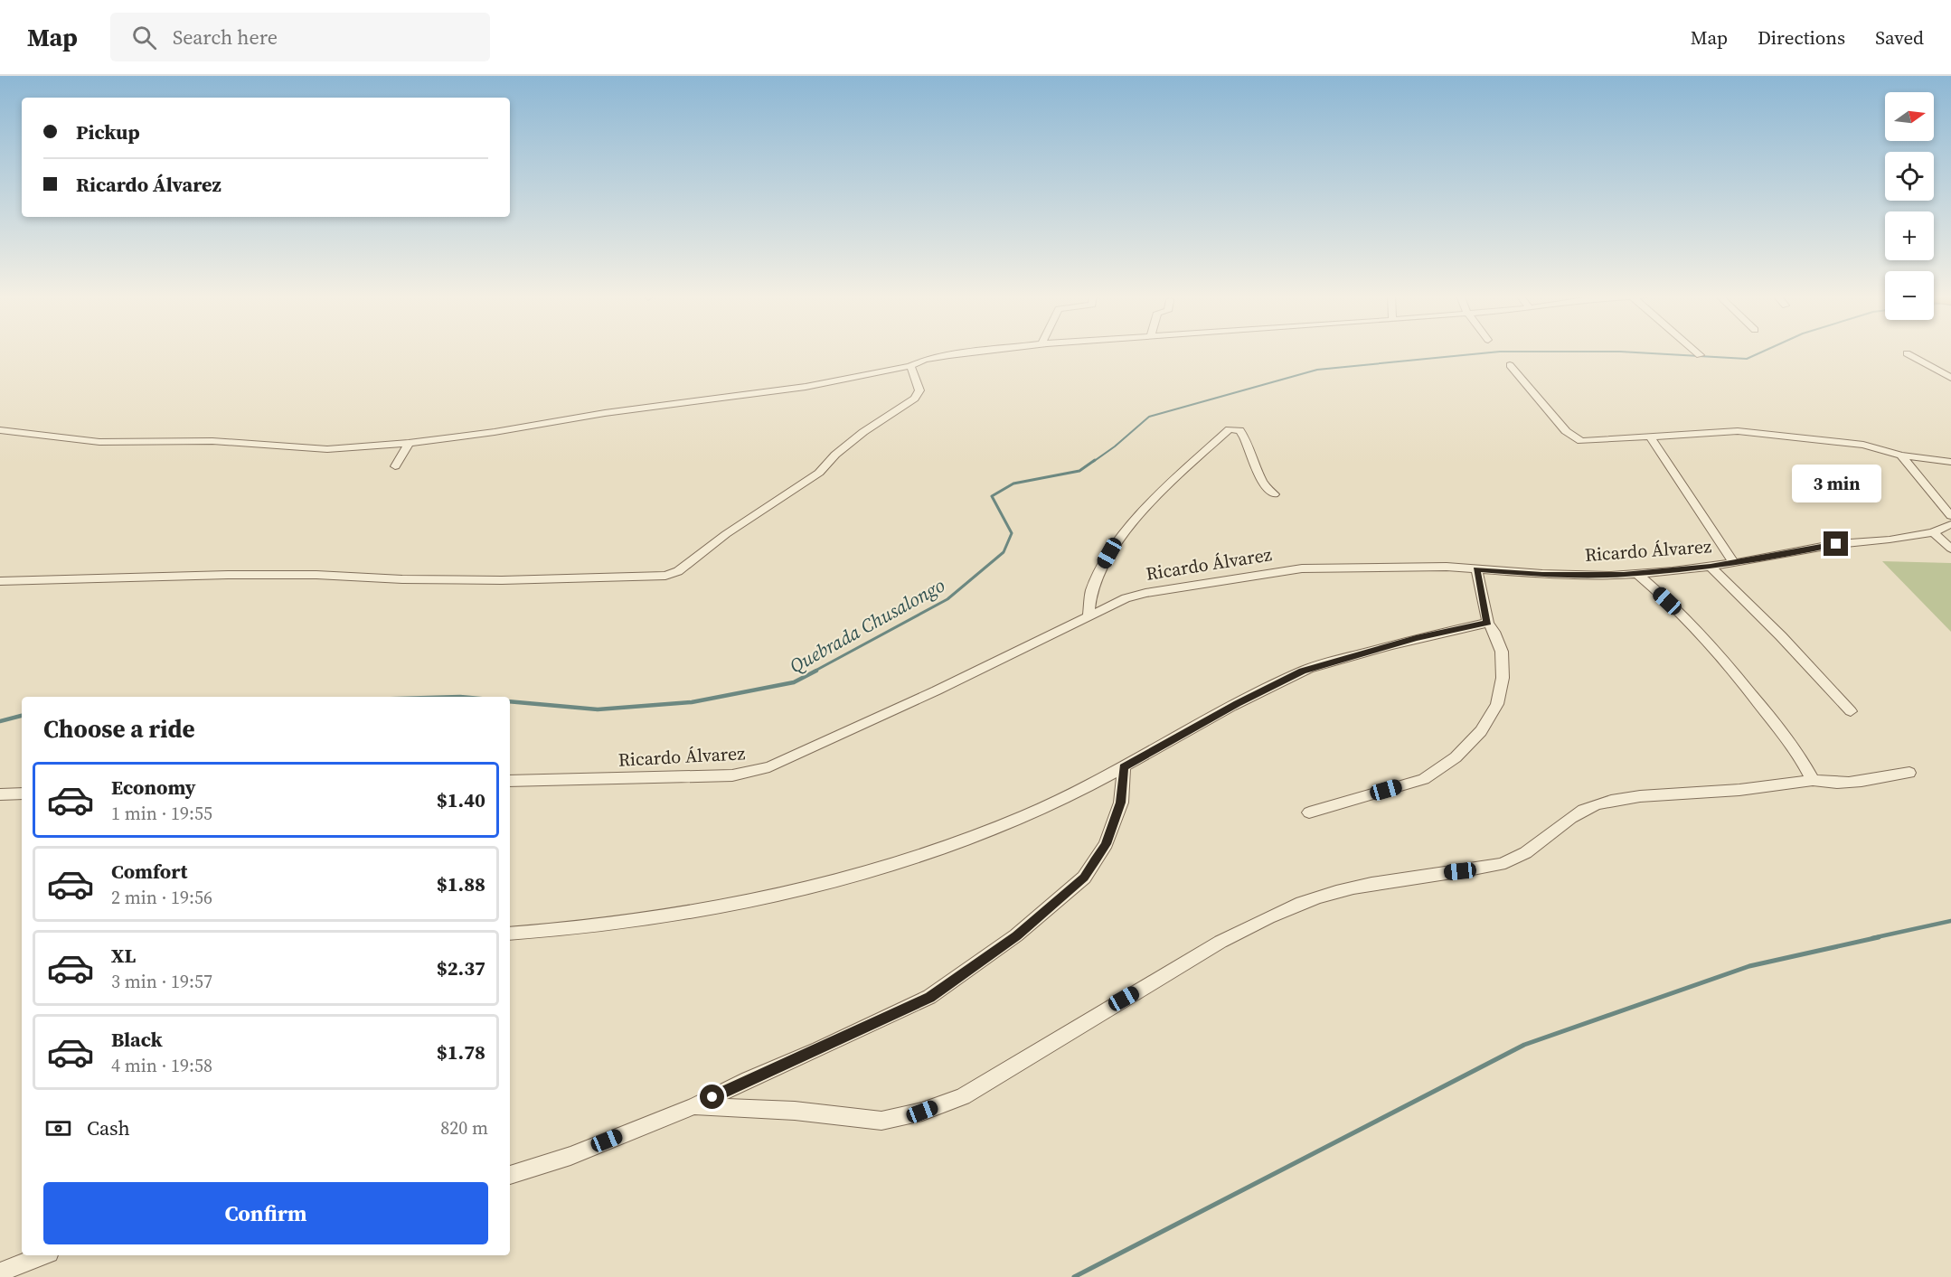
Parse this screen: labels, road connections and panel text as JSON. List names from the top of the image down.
{
  "streets": {
    "street": ["Ricardo Álvarez"]
  },
  "water": ["Quebrada Chusalongo"],
  "north": "right",
  "page": {
    "header": "Map",
    "search": "Search here",
    "nav": ["Map", "Directions", "Saved"],
    "map_buttons": ["+", "−"],
    "banner": ["Pickup", "Ricardo Álvarez"],
    "bubble": "3 min",
    "heading": "Choose a ride",
    "list": [
      {
        "name": "Economy",
        "note": "1 min · 19:55",
        "value": "$1.40"
      },
      {
        "name": "Comfort",
        "note": "2 min · 19:56",
        "value": "$1.88"
      },
      {
        "name": "XL",
        "note": "3 min · 19:57",
        "value": "$2.37"
      },
      {
        "name": "Black",
        "note": "4 min · 19:58",
        "value": "$1.78"
      }
    ],
    "pay": ["Cash", "820 m"],
    "buttons": "Confirm"
  }
}
